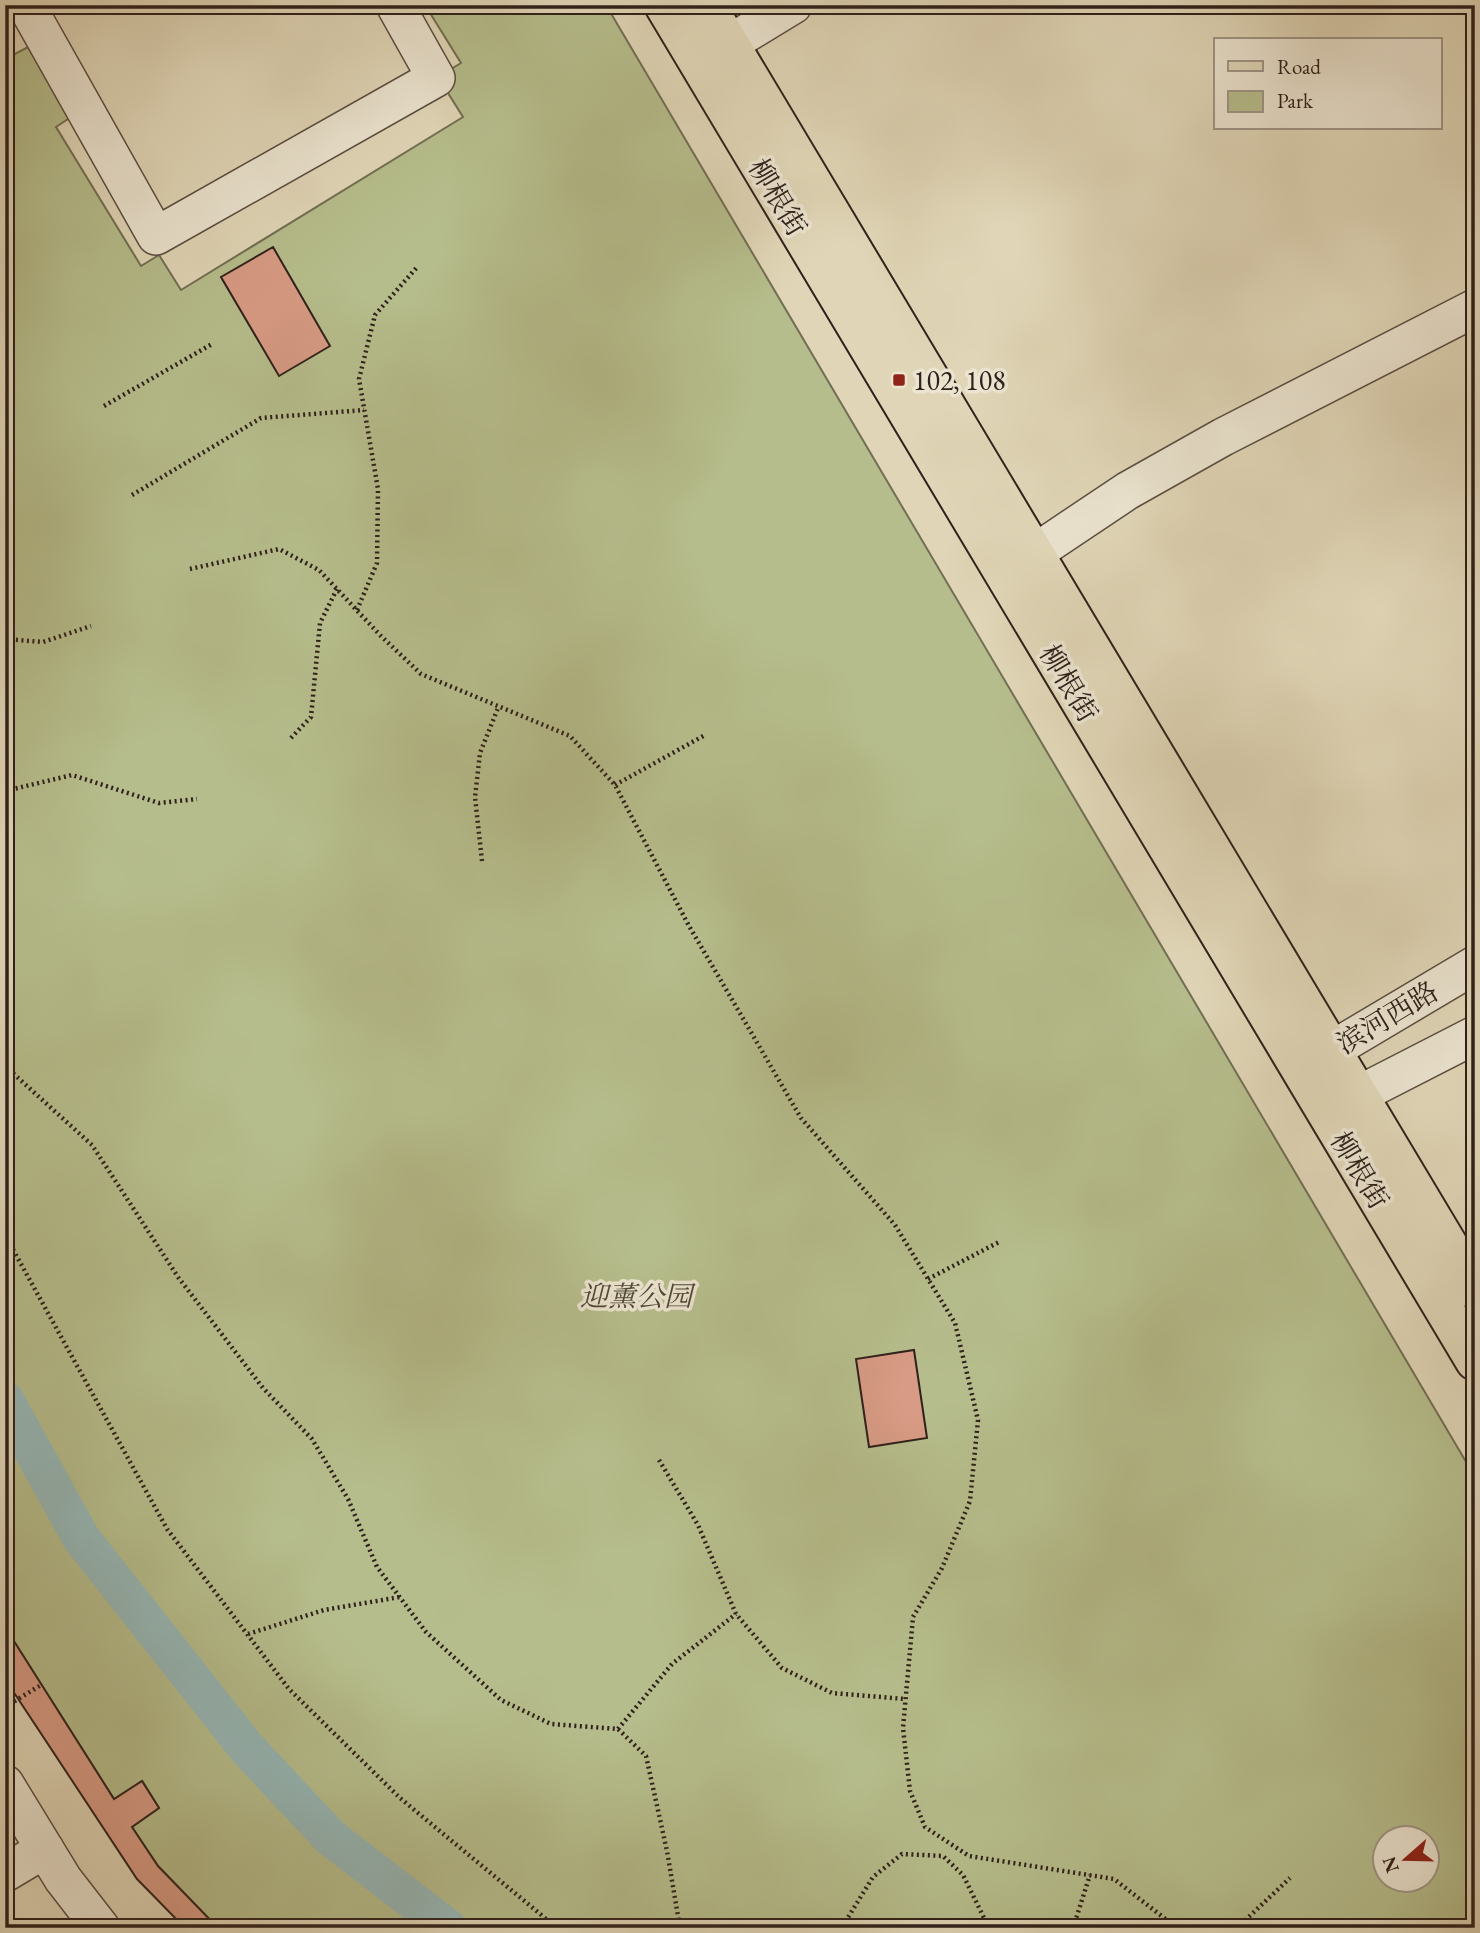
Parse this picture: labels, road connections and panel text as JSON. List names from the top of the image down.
{
  "streets": {
    "main road": ["柳根街"],
    "street": ["滨河西路"]
  },
  "crossings": [
    ["柳根街", "滨河西路"]
  ],
  "parks": ["迎薰公园"],
  "places": {
    "transit": ["102, 108"]
  },
  "legend": ["Road", "Park"],
  "north": "left"
}
